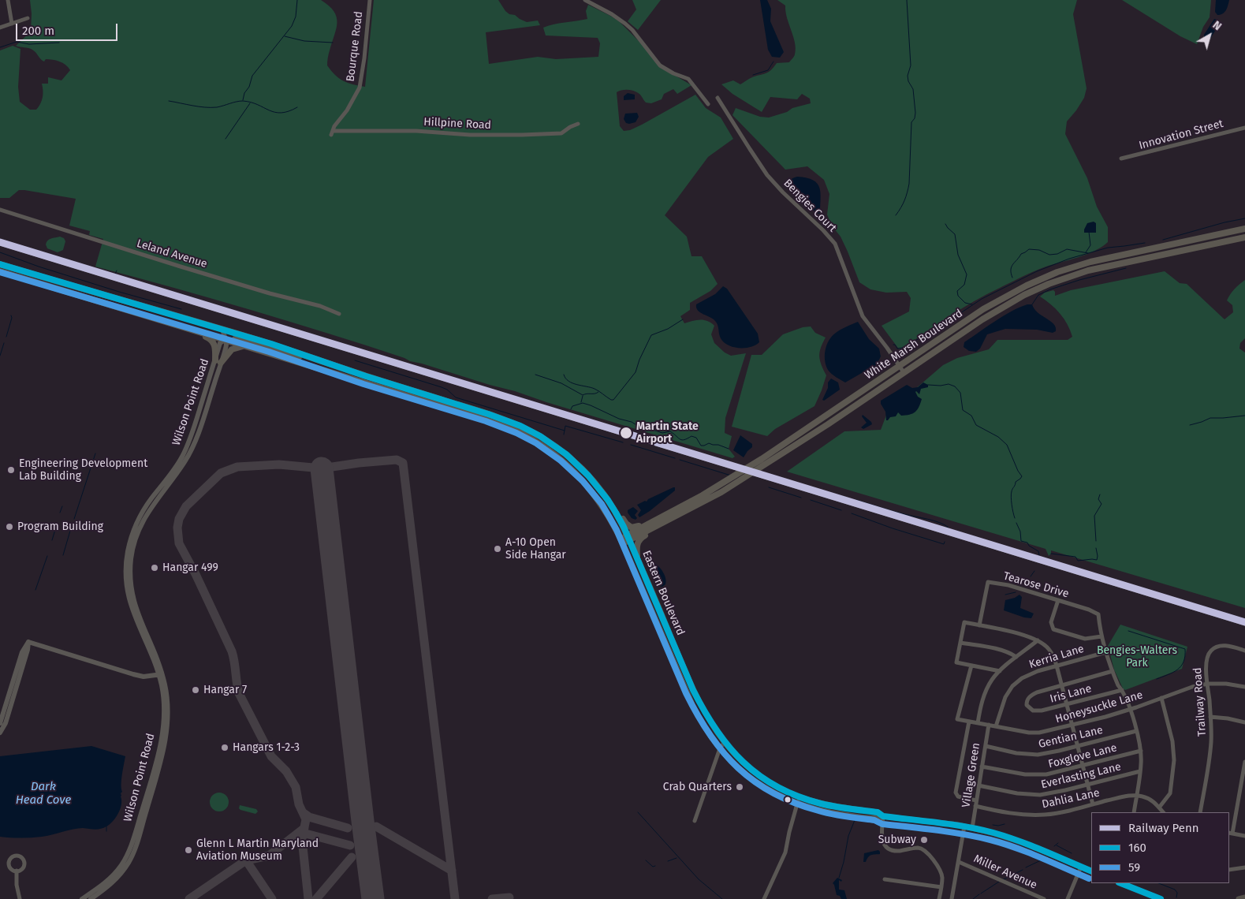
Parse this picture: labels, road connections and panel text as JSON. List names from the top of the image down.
{
  "streets": {
    "main road": ["White Marsh Boulevard", "Eastern Boulevard"],
    "street": [
      "Bourque Road",
      "Hillpine Road",
      "Innovation Street",
      "Bengies Court",
      "Leland Avenue",
      "Wilson Point Road",
      "Tearose Drive",
      "Kerria Lane",
      "Iris Lane",
      "Trailway Road",
      "Honeysuckle Lane",
      "Gentian Lane",
      "Foxglove Lane",
      "Village Green",
      "Everlasting Lane",
      "Dahlia Lane",
      "Miller Avenue"
    ]
  },
  "crossings": [
    ["Bourque Road", "Hillpine Road"],
    ["Bengies Court", "White Marsh Boulevard"],
    ["White Marsh Boulevard", "Eastern Boulevard"],
    ["Wilson Point Road", "Eastern Boulevard"],
    ["Eastern Boulevard", "Village Green"],
    ["Kerria Lane", "Honeysuckle Lane"],
    ["Trailway Road", "Honeysuckle Lane"],
    ["Honeysuckle Lane", "Village Green"],
    ["Gentian Lane", "Village Green"],
    ["Foxglove Lane", "Village Green"],
    ["Village Green", "Everlasting Lane"],
    ["Village Green", "Dahlia Lane"]
  ],
  "water": ["Dark Head Cove"],
  "parks": ["Bengies-Walters Park"],
  "places": [
    "Martin State Airport",
    "Engineering Development Lab Building",
    "Program Building",
    "A-10 Open Side Hangar",
    "Hangar 499",
    "Hangar 7",
    "Hangars 1-2-3",
    "Crab Quarters",
    "Subway",
    "Glenn L Martin Maryland Aviation Museum"
  ],
  "lines": ["rail line Penn", "transit line 160", "transit line 59"],
  "legend": ["Railway Penn", "160", "59"],
  "scale_bar": "200 m",
  "north": "top right"
}
